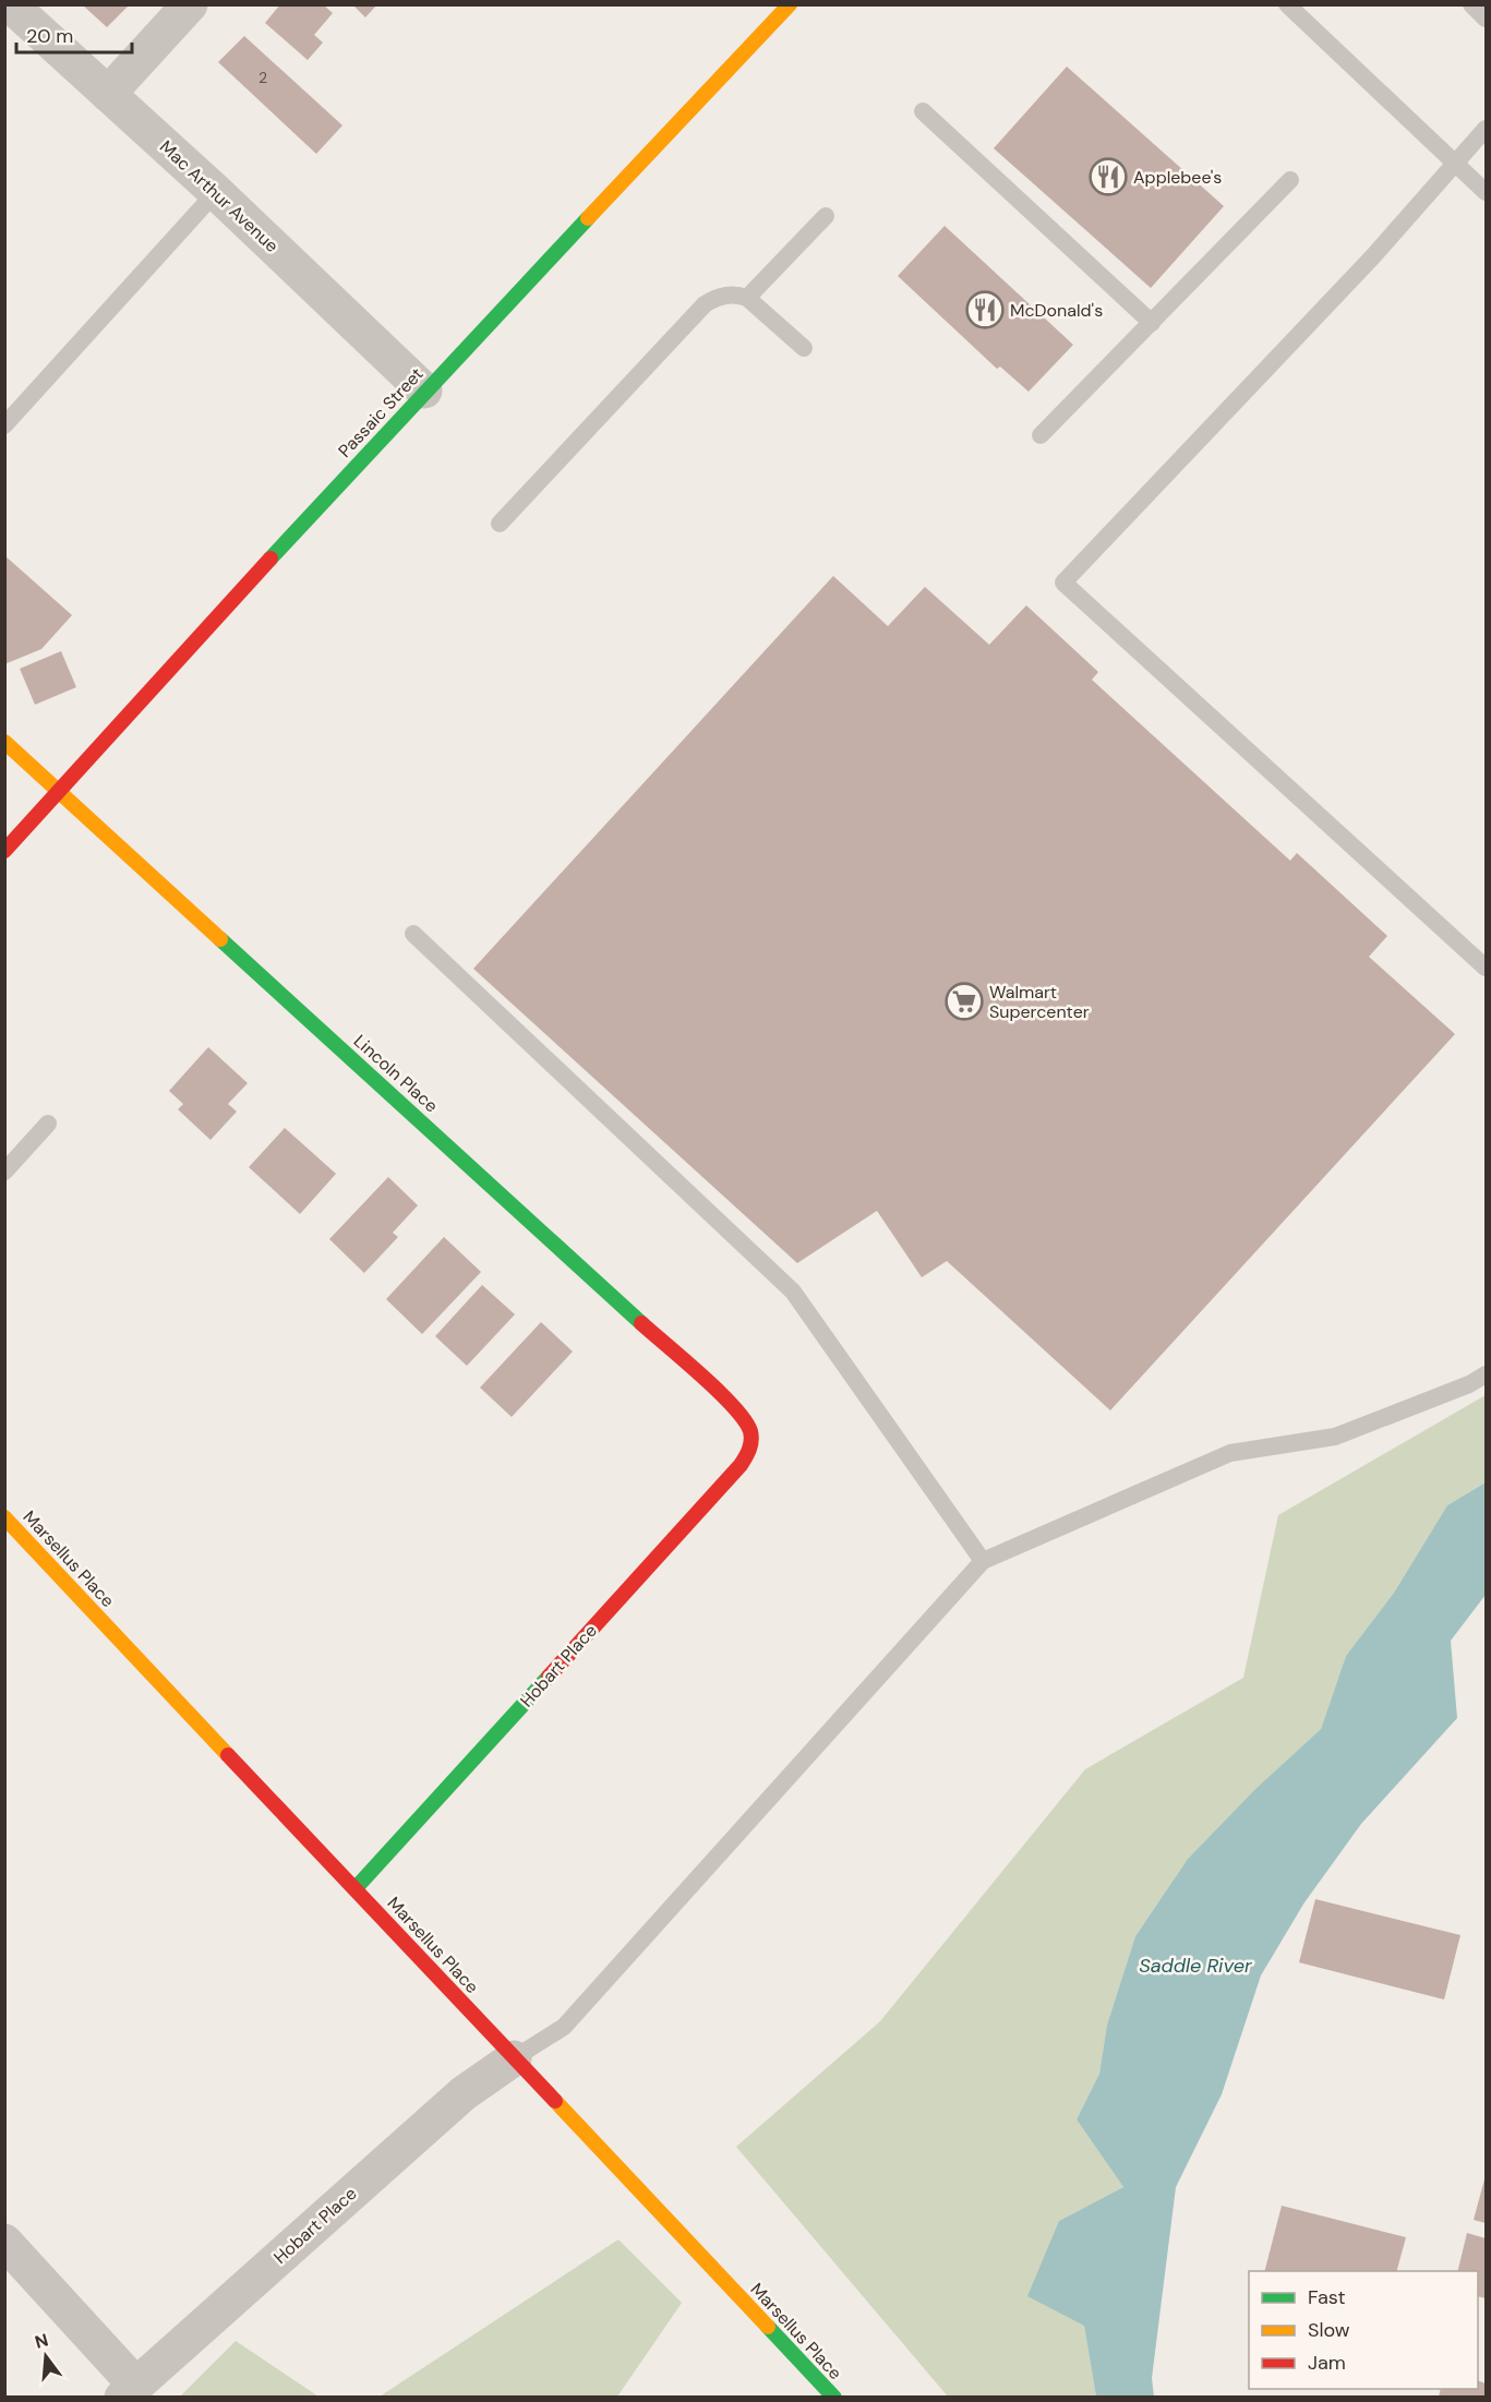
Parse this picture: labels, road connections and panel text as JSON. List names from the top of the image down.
{
  "streets": {
    "street": [
      "Mac Arthur Avenue",
      "Passaic Street",
      "Lincoln Place",
      "Marsellus Place",
      "Hobart Place"
    ]
  },
  "crossings": [
    ["Mac Arthur Avenue", "Passaic Street"],
    ["Passaic Street", "Lincoln Place"],
    ["Lincoln Place", "Hobart Place"],
    ["Marsellus Place", "Hobart Place"]
  ],
  "water": ["Saddle River"],
  "places": {
    "restaurant": ["Applebee's", "McDonald's"],
    "supermarket": ["Walmart Supercenter"]
  },
  "house_numbers": ["2"],
  "legend": ["Fast", "Slow", "Jam"],
  "scale_bar": "20 m",
  "north": "top"
}
